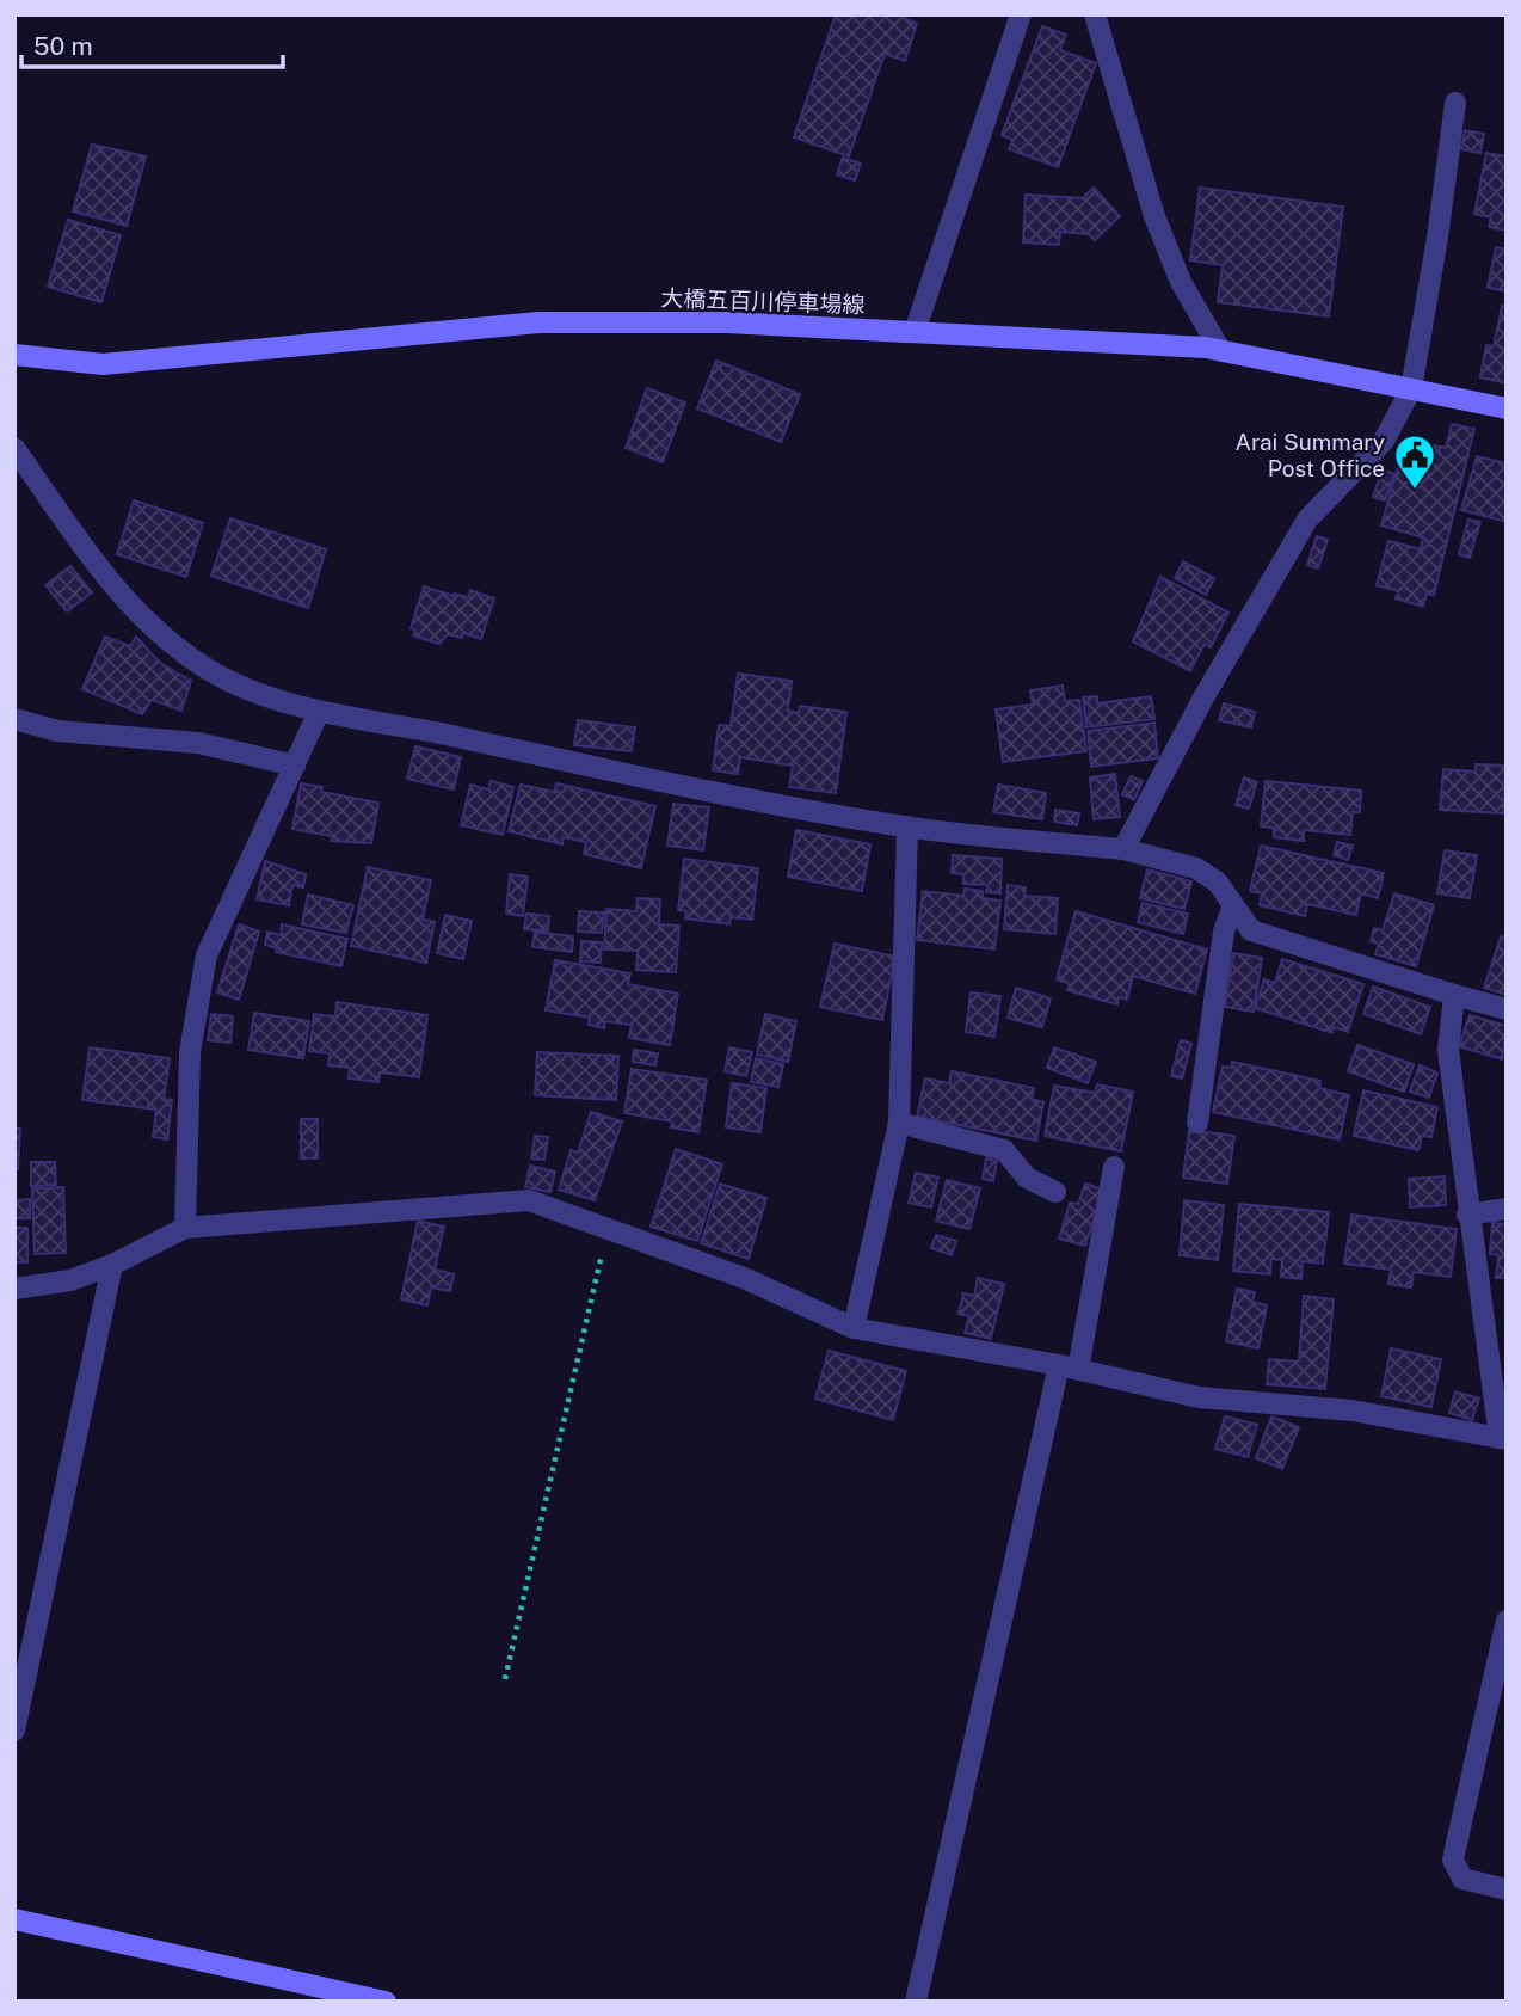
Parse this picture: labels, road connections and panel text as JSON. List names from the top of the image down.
{
  "streets": {
    "main road": ["大橋五百川停車場線"]
  },
  "places": {
    "public building": ["Arai Summary Post Office"]
  },
  "scale_bar": "50 m"
}
